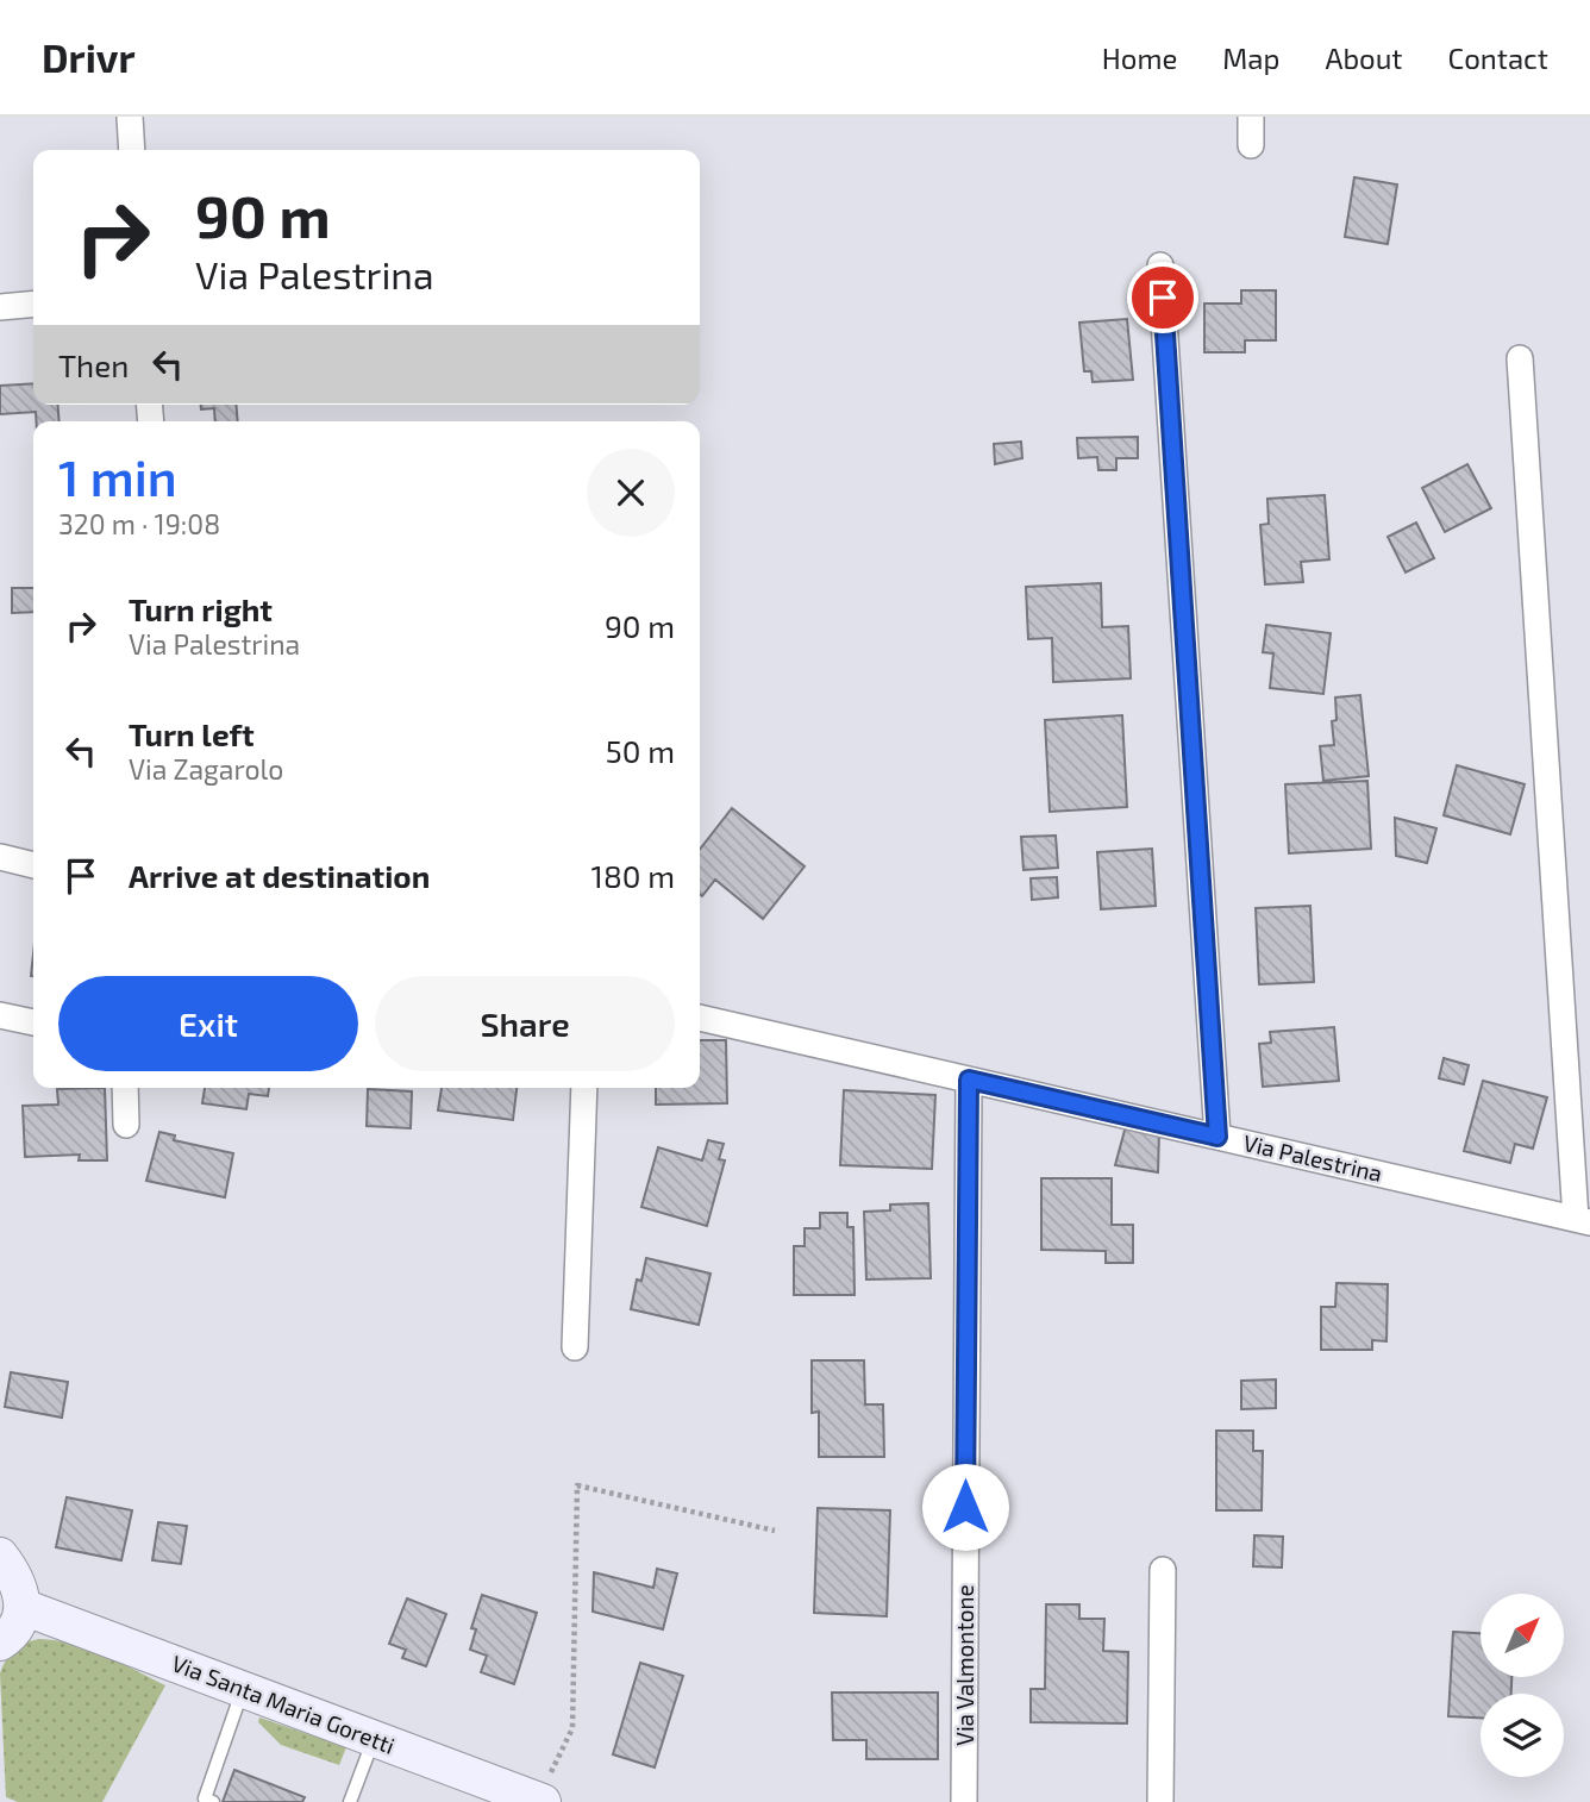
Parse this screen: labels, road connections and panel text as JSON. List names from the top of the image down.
{
  "streets": {
    "main road": ["Via Santa Maria Goretti"],
    "street": ["Via Palestrina", "Via Valmontone"]
  },
  "crossings": [
    ["Via Palestrina", "Via Valmontone"]
  ],
  "north": "top right",
  "page": {
    "header": "Drivr",
    "nav": [
      "Home",
      "Map",
      "About",
      "Contact"
    ],
    "turn": ["90 m", "Via Palestrina"],
    "then": "Then",
    "heading": ["1 min", "320 m · 19:08"],
    "list": [
      {
        "name": "Turn right",
        "note": "Via Palestrina",
        "value": "90 m"
      },
      {
        "name": "Turn left",
        "note": "Via Zagarolo",
        "value": "50 m"
      },
      {
        "name": "Arrive at destination",
        "value": "180 m"
      }
    ],
    "buttons": ["Exit", "Share"]
  }
}
